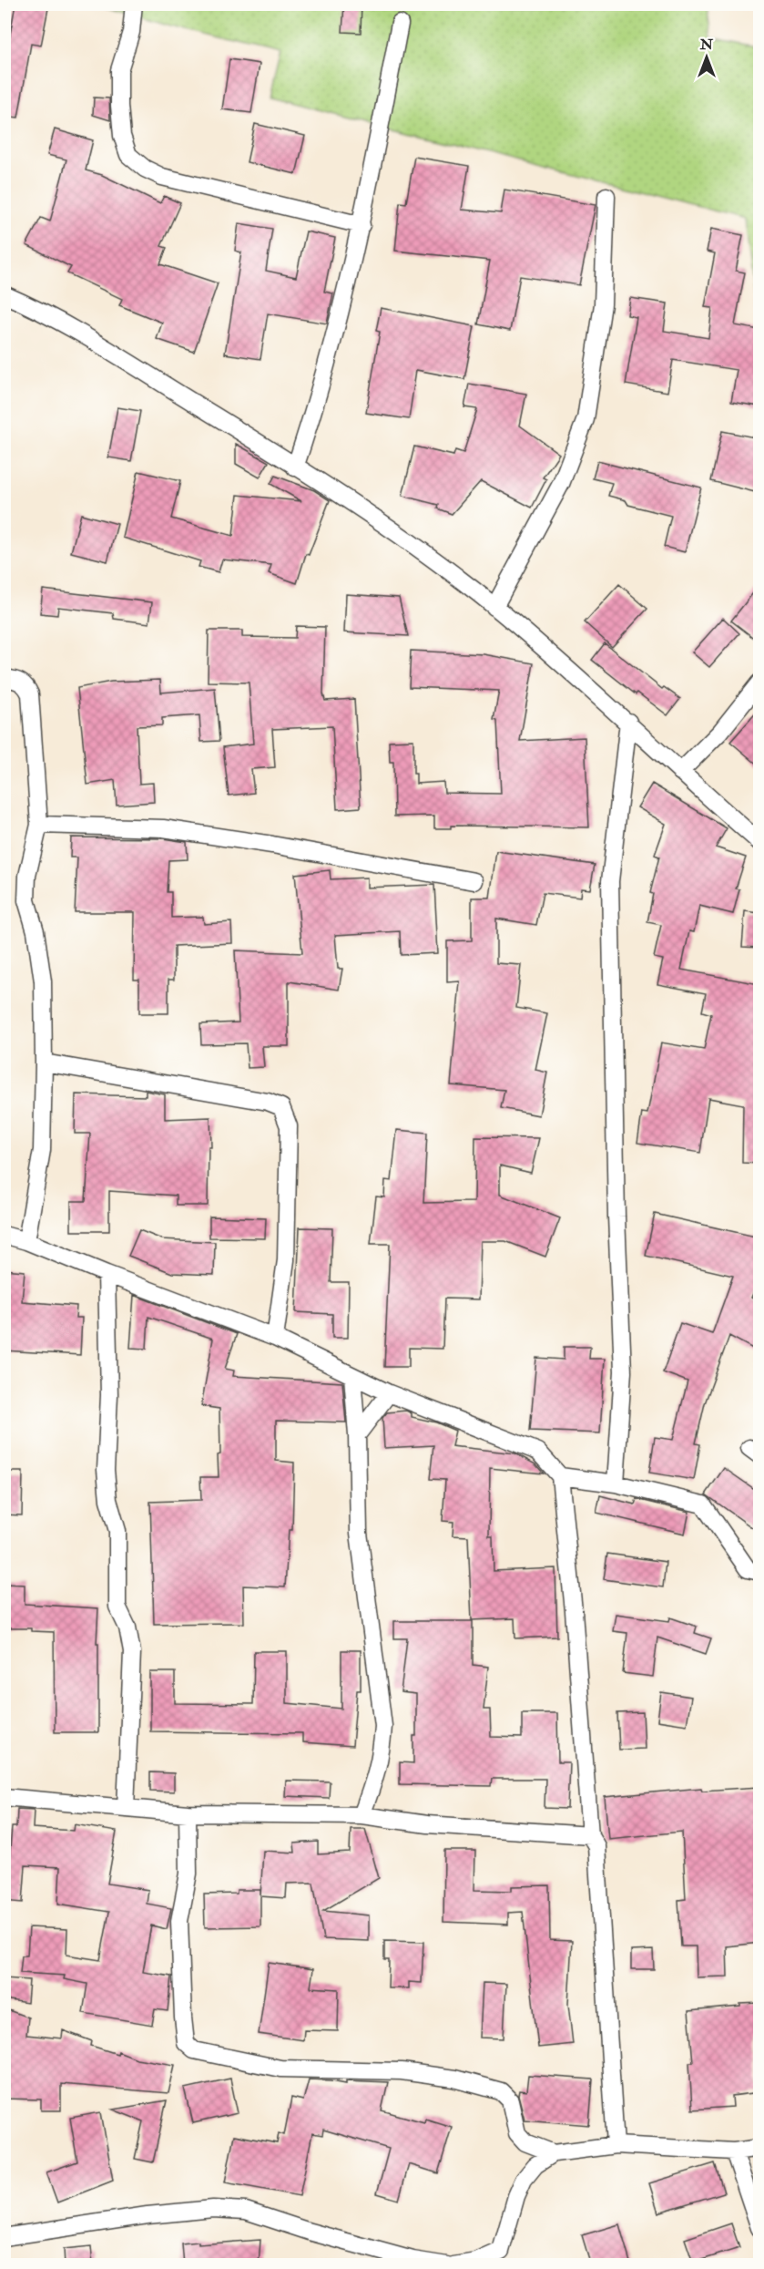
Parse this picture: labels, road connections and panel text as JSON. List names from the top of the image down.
{
  "north": "top"
}
